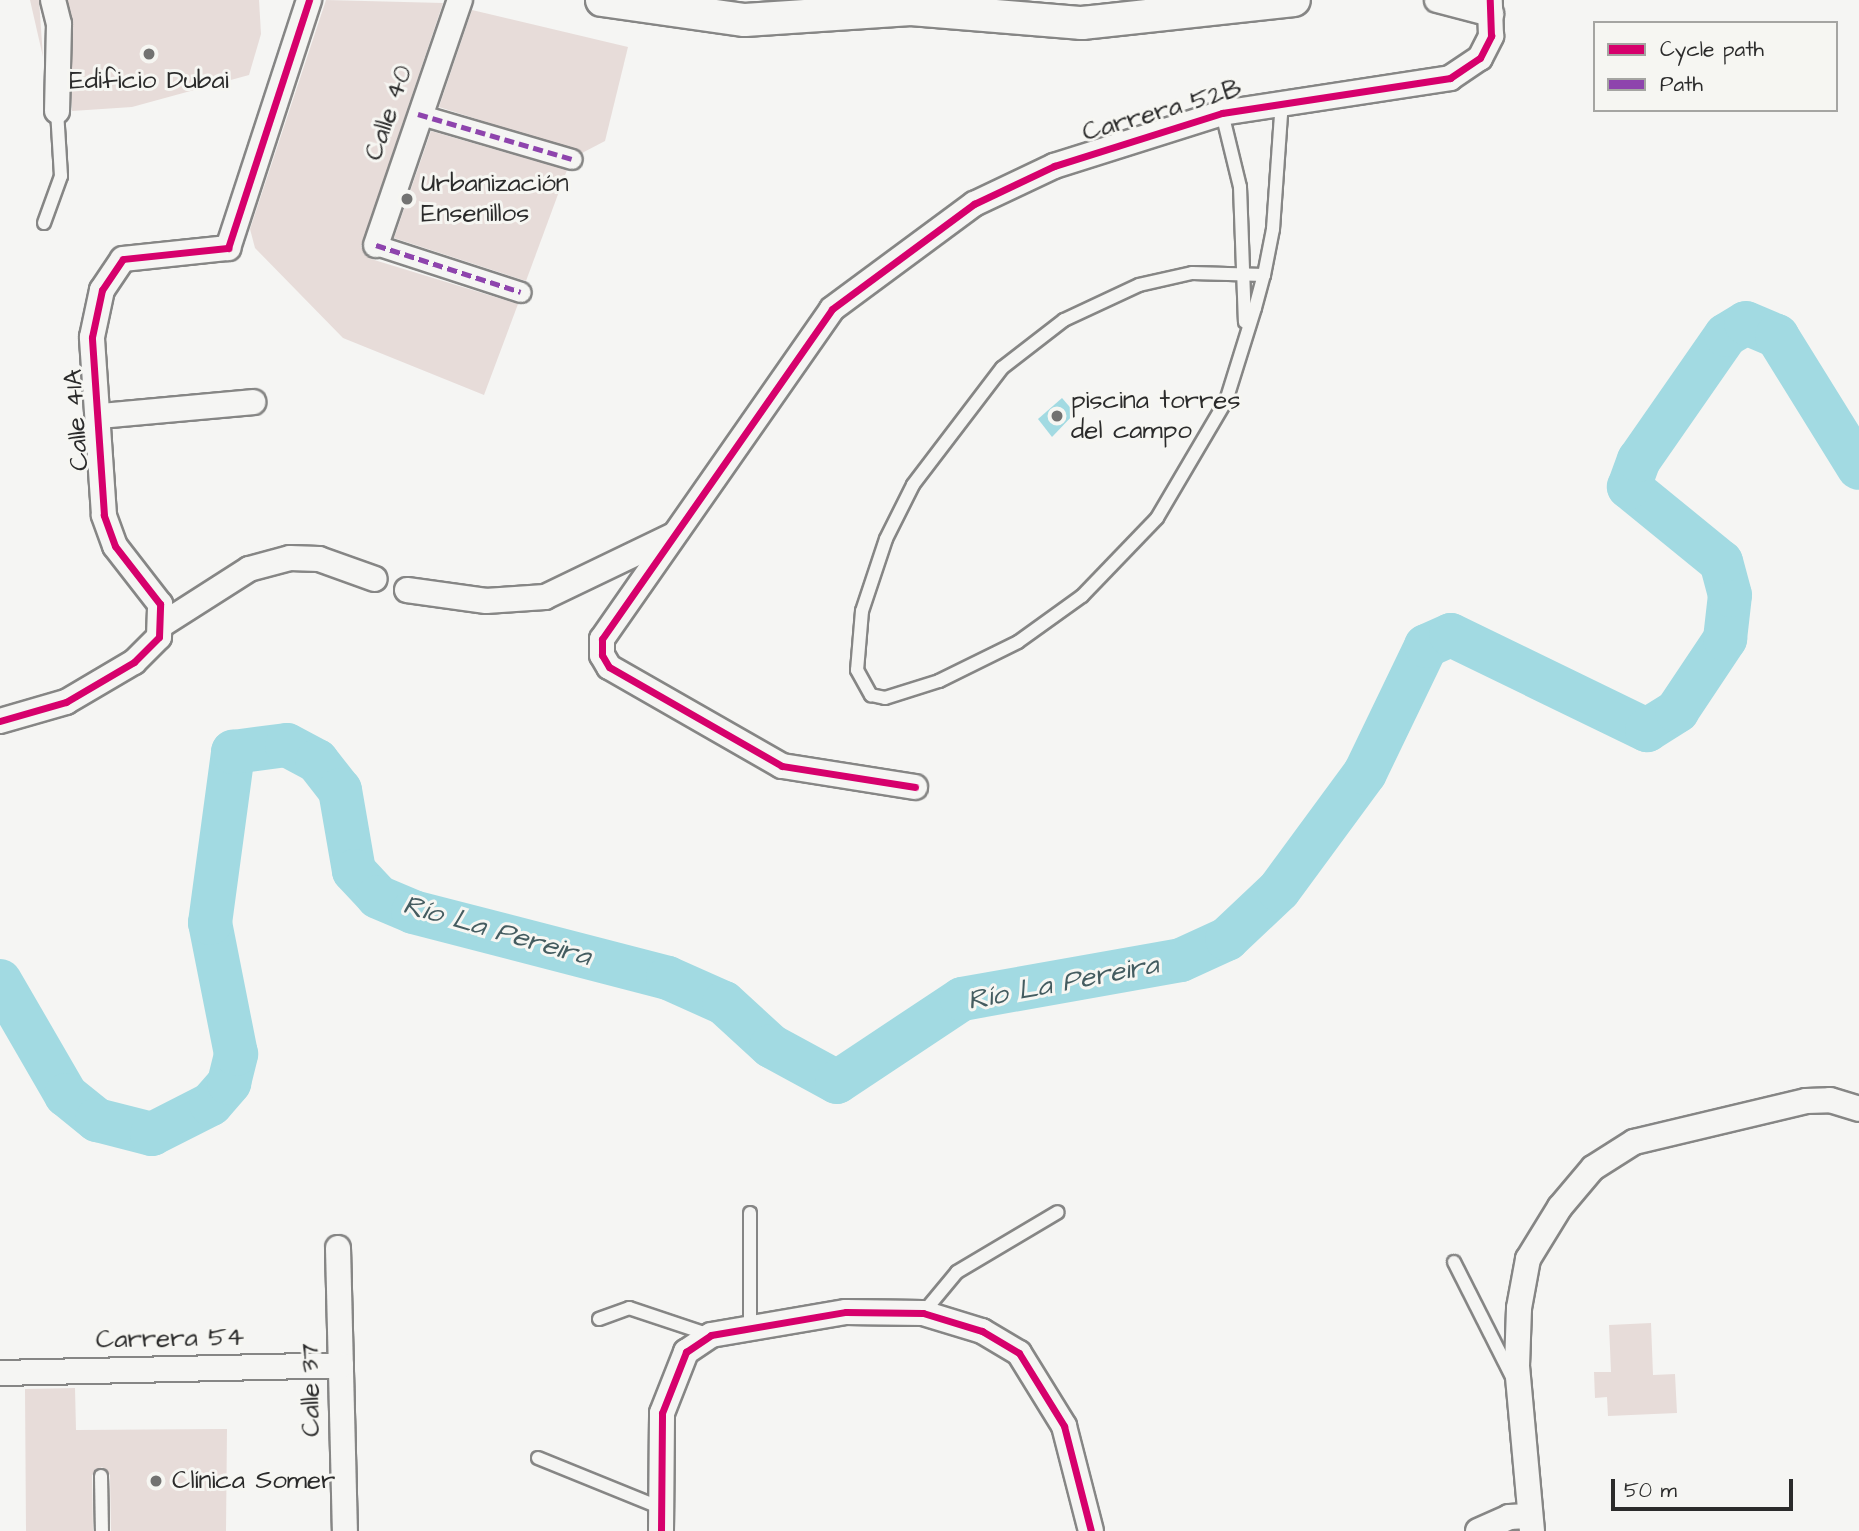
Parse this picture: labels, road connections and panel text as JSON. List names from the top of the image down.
{
  "streets": {
    "street": [
      "Carrera 52B",
      "Calle 40",
      "Calle 41A",
      "Carrera 54",
      "Calle 37"
    ]
  },
  "crossings": [
    ["Carrera 54", "Calle 37"]
  ],
  "water": ["Río La Pereira"],
  "places": [
    "Edificio Dubai",
    "Urbanización Ensenillos",
    "piscina torres del campo",
    "Clínica Somer"
  ],
  "legend": ["Cycle path", "Path"],
  "scale_bar": "50 m"
}
